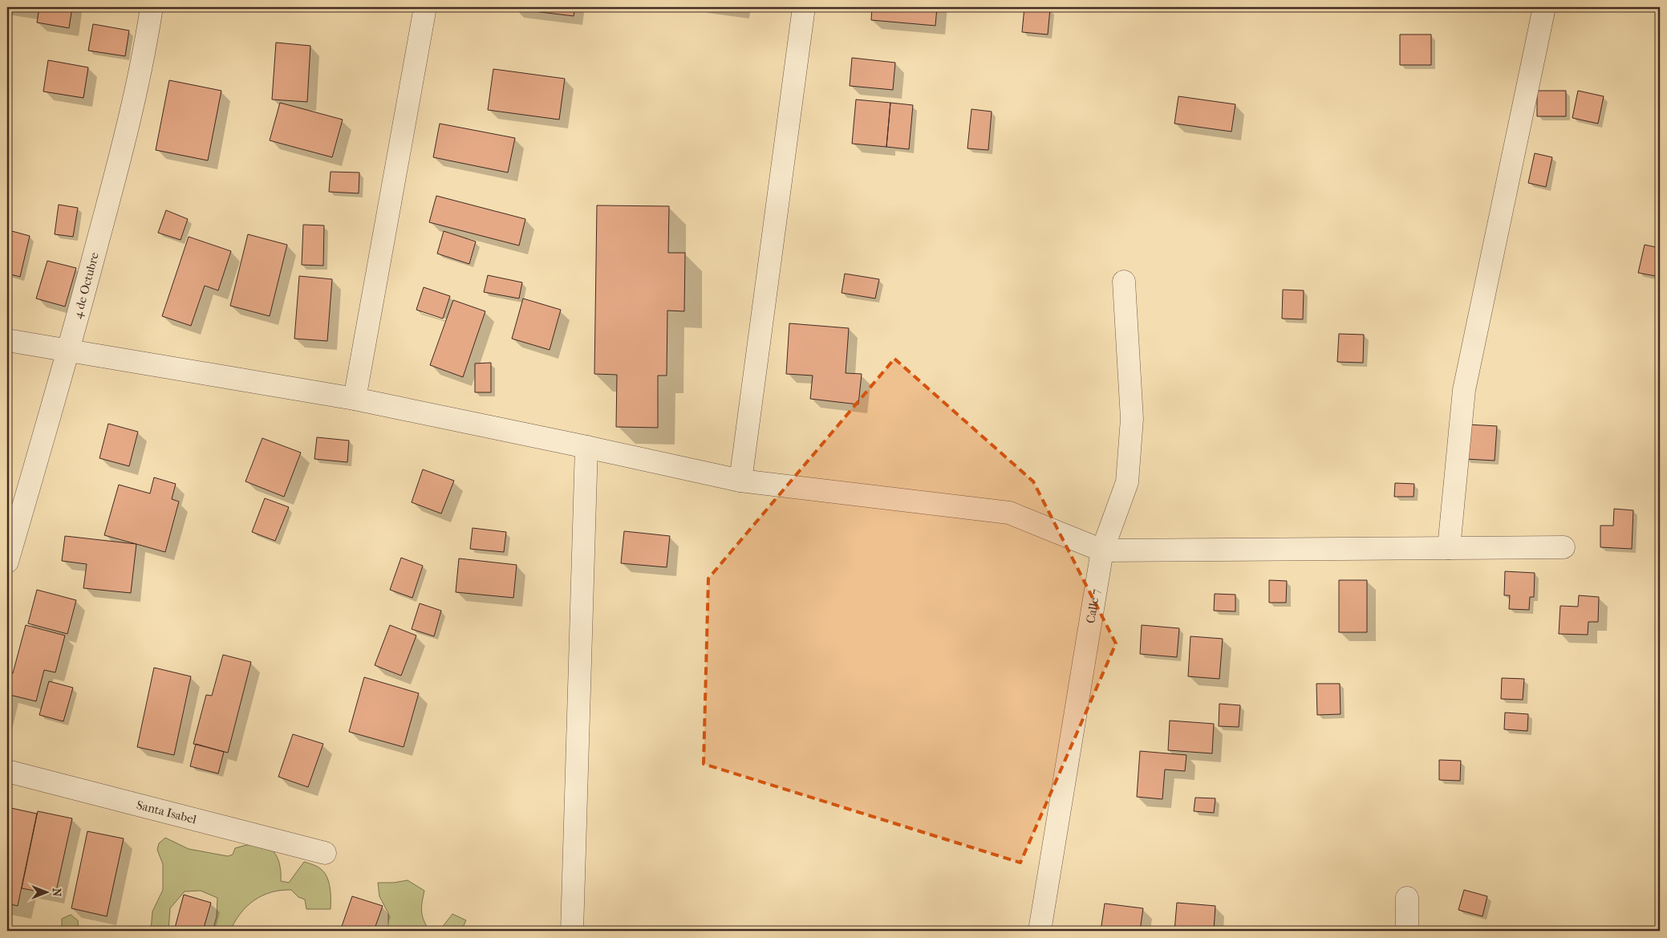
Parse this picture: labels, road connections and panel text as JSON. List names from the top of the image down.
{
  "streets": {
    "street": ["4 de Octubre", "Calle 7", "Santa Isabel"]
  },
  "north": "right"
}
